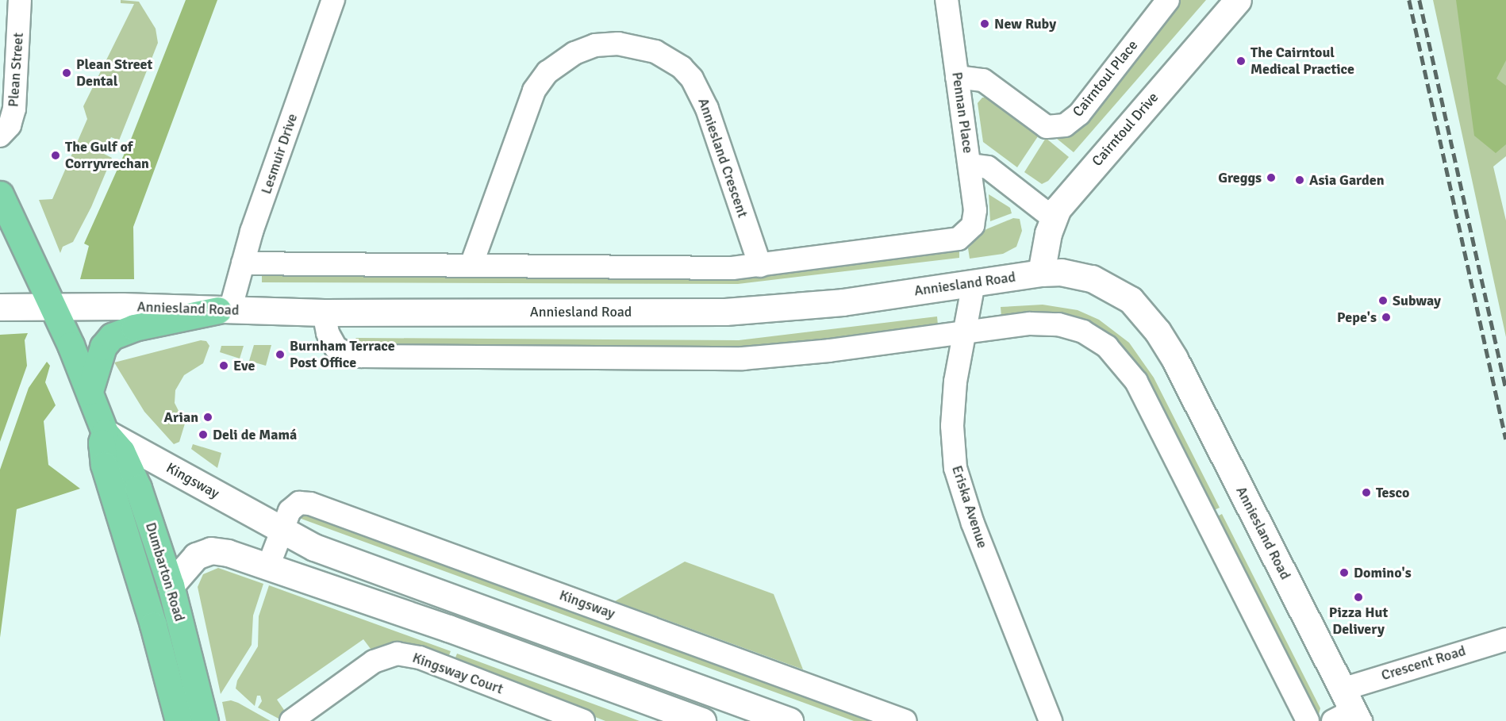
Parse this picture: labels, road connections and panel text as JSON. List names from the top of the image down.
{
  "streets": {
    "main road": ["Dumbarton Road"],
    "street": [
      "Plean Street",
      "Cairntoul Place",
      "Pennan Place",
      "Cairntoul Drive",
      "Lesmuir Drive",
      "Anniesland Crescent",
      "Anniesland Road",
      "Kingsway",
      "Eriska Avenue",
      "Crescent Road",
      "Kingsway Court"
    ]
  },
  "crossings": [
    ["Cairntoul Place", "Pennan Place"],
    ["Pennan Place", "Anniesland Crescent"],
    ["Cairntoul Drive", "Anniesland Road"],
    ["Lesmuir Drive", "Anniesland Road"],
    ["Anniesland Road", "Eriska Avenue"],
    ["Anniesland Road", "Dumbarton Road"],
    ["Anniesland Road", "Crescent Road"],
    ["Kingsway", "Dumbarton Road"]
  ],
  "places": [
    "New Ruby",
    "The Cairntoul Medical Practice",
    "Plean Street Dental",
    "The Gulf of Corryvrechan",
    "Greggs",
    "Asia Garden",
    "Subway",
    "Pepe's",
    "Burnham Terrace Post Office",
    "Eve",
    "Arian",
    "Deli de Mamá",
    "Tesco",
    "Domino's",
    "Pizza Hut Delivery"
  ]
}
